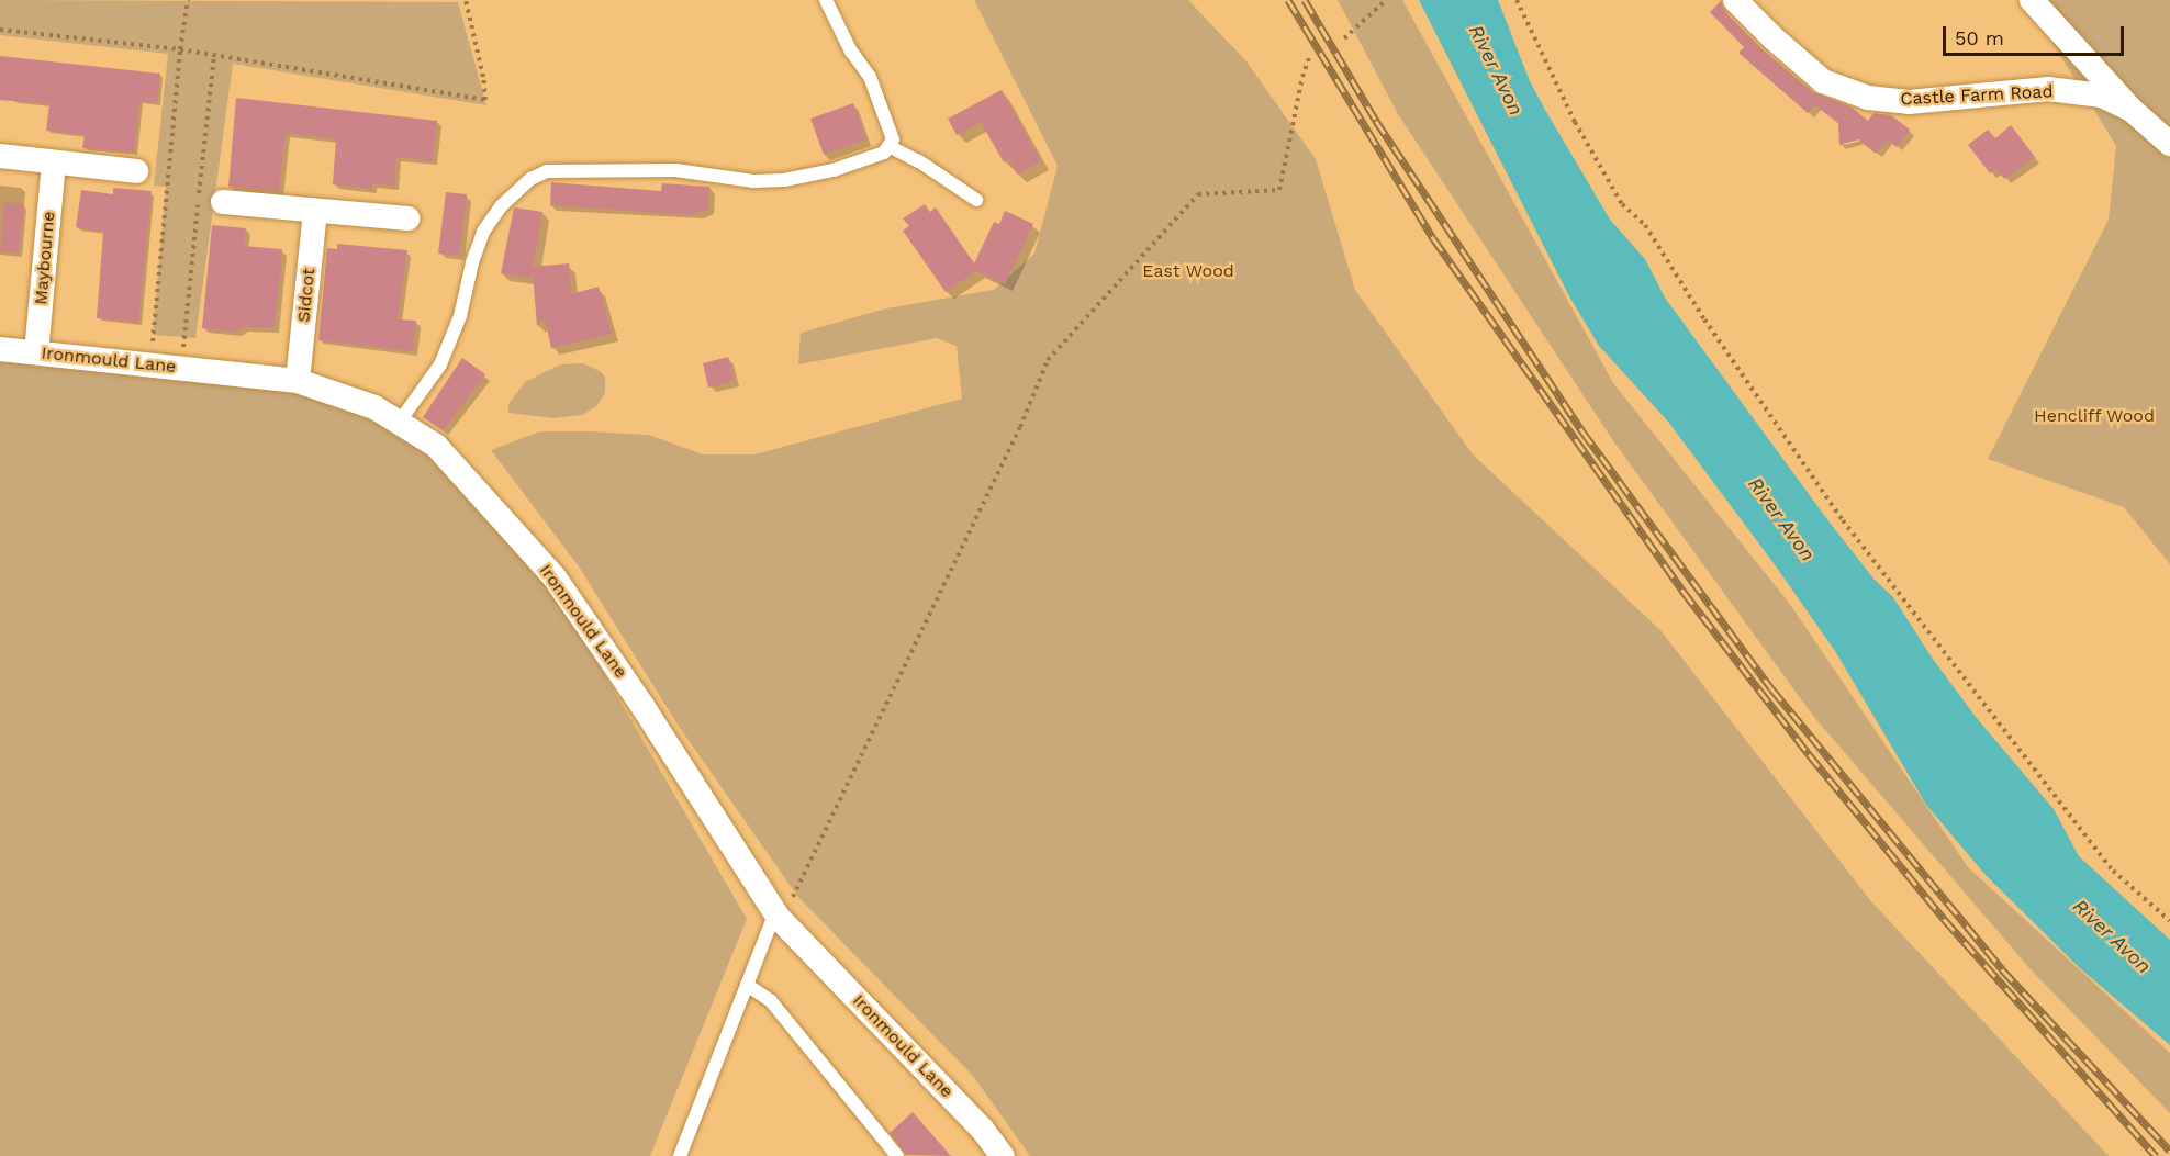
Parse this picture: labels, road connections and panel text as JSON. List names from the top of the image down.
{
  "streets": {
    "street": [
      "Castle Farm Road",
      "Maybourne",
      "Sidcot",
      "Ironmould Lane"
    ]
  },
  "crossings": [
    ["Maybourne", "Ironmould Lane"],
    ["Sidcot", "Ironmould Lane"]
  ],
  "water": ["River Avon"],
  "parks": ["East Wood", "Hencliff Wood"],
  "scale_bar": "50 m"
}
